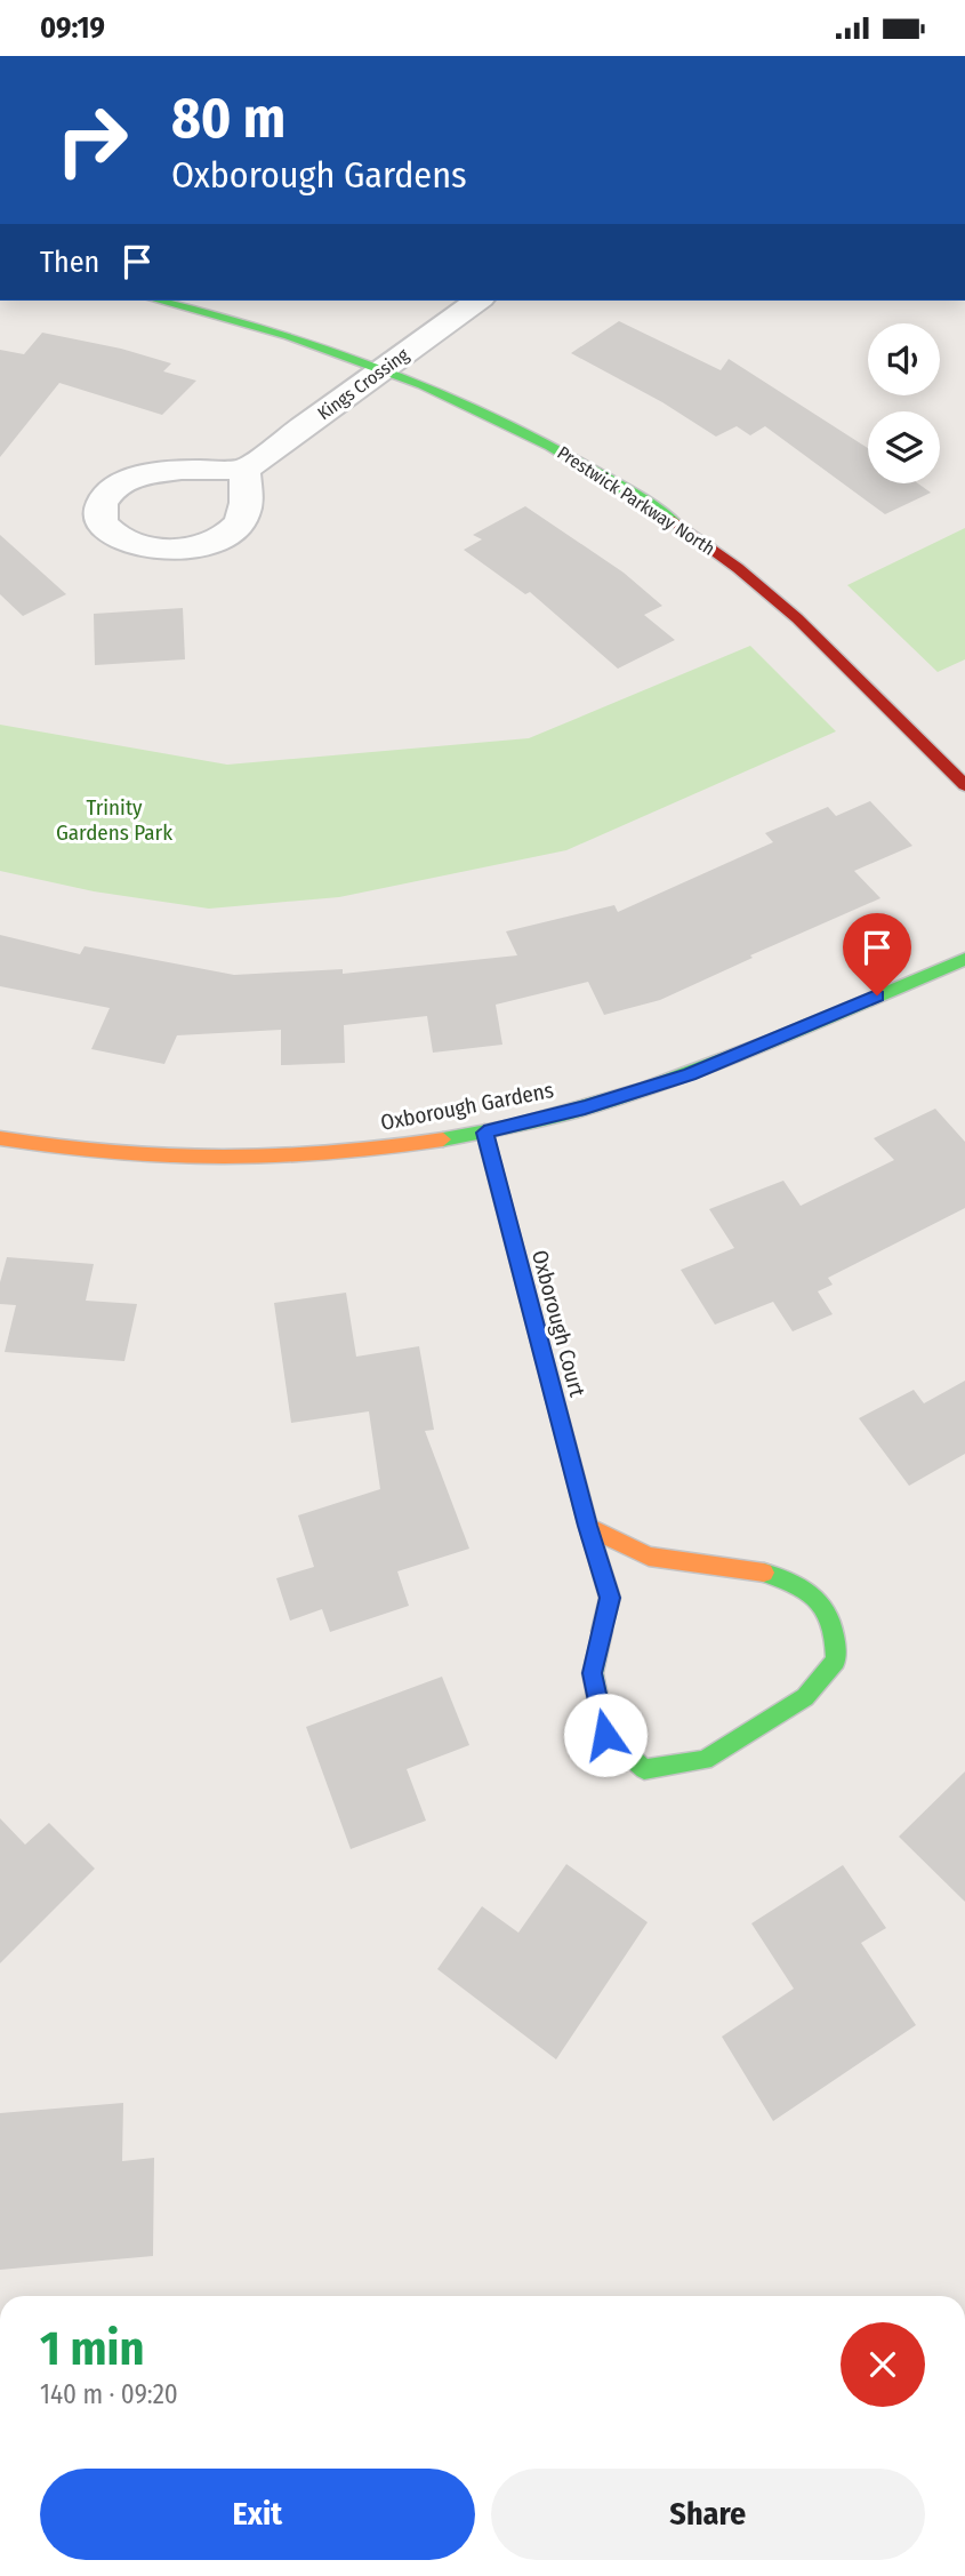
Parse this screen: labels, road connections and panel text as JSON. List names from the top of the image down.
{
  "streets": {
    "street": [
      "Kings Crossing",
      "Prestwick Parkway North",
      "Oxborough Gardens",
      "Oxborough Court"
    ]
  },
  "crossings": [
    ["Kings Crossing", "Prestwick Parkway North"],
    ["Oxborough Gardens", "Oxborough Court"]
  ],
  "parks": ["Trinity Gardens Park"],
  "page": {
    "status": "09:19",
    "turn": ["80 m", "Oxborough Gardens"],
    "then": "Then",
    "heading": ["1 min", "140 m · 09:20"],
    "buttons": ["Exit", "Share"]
  }
}
